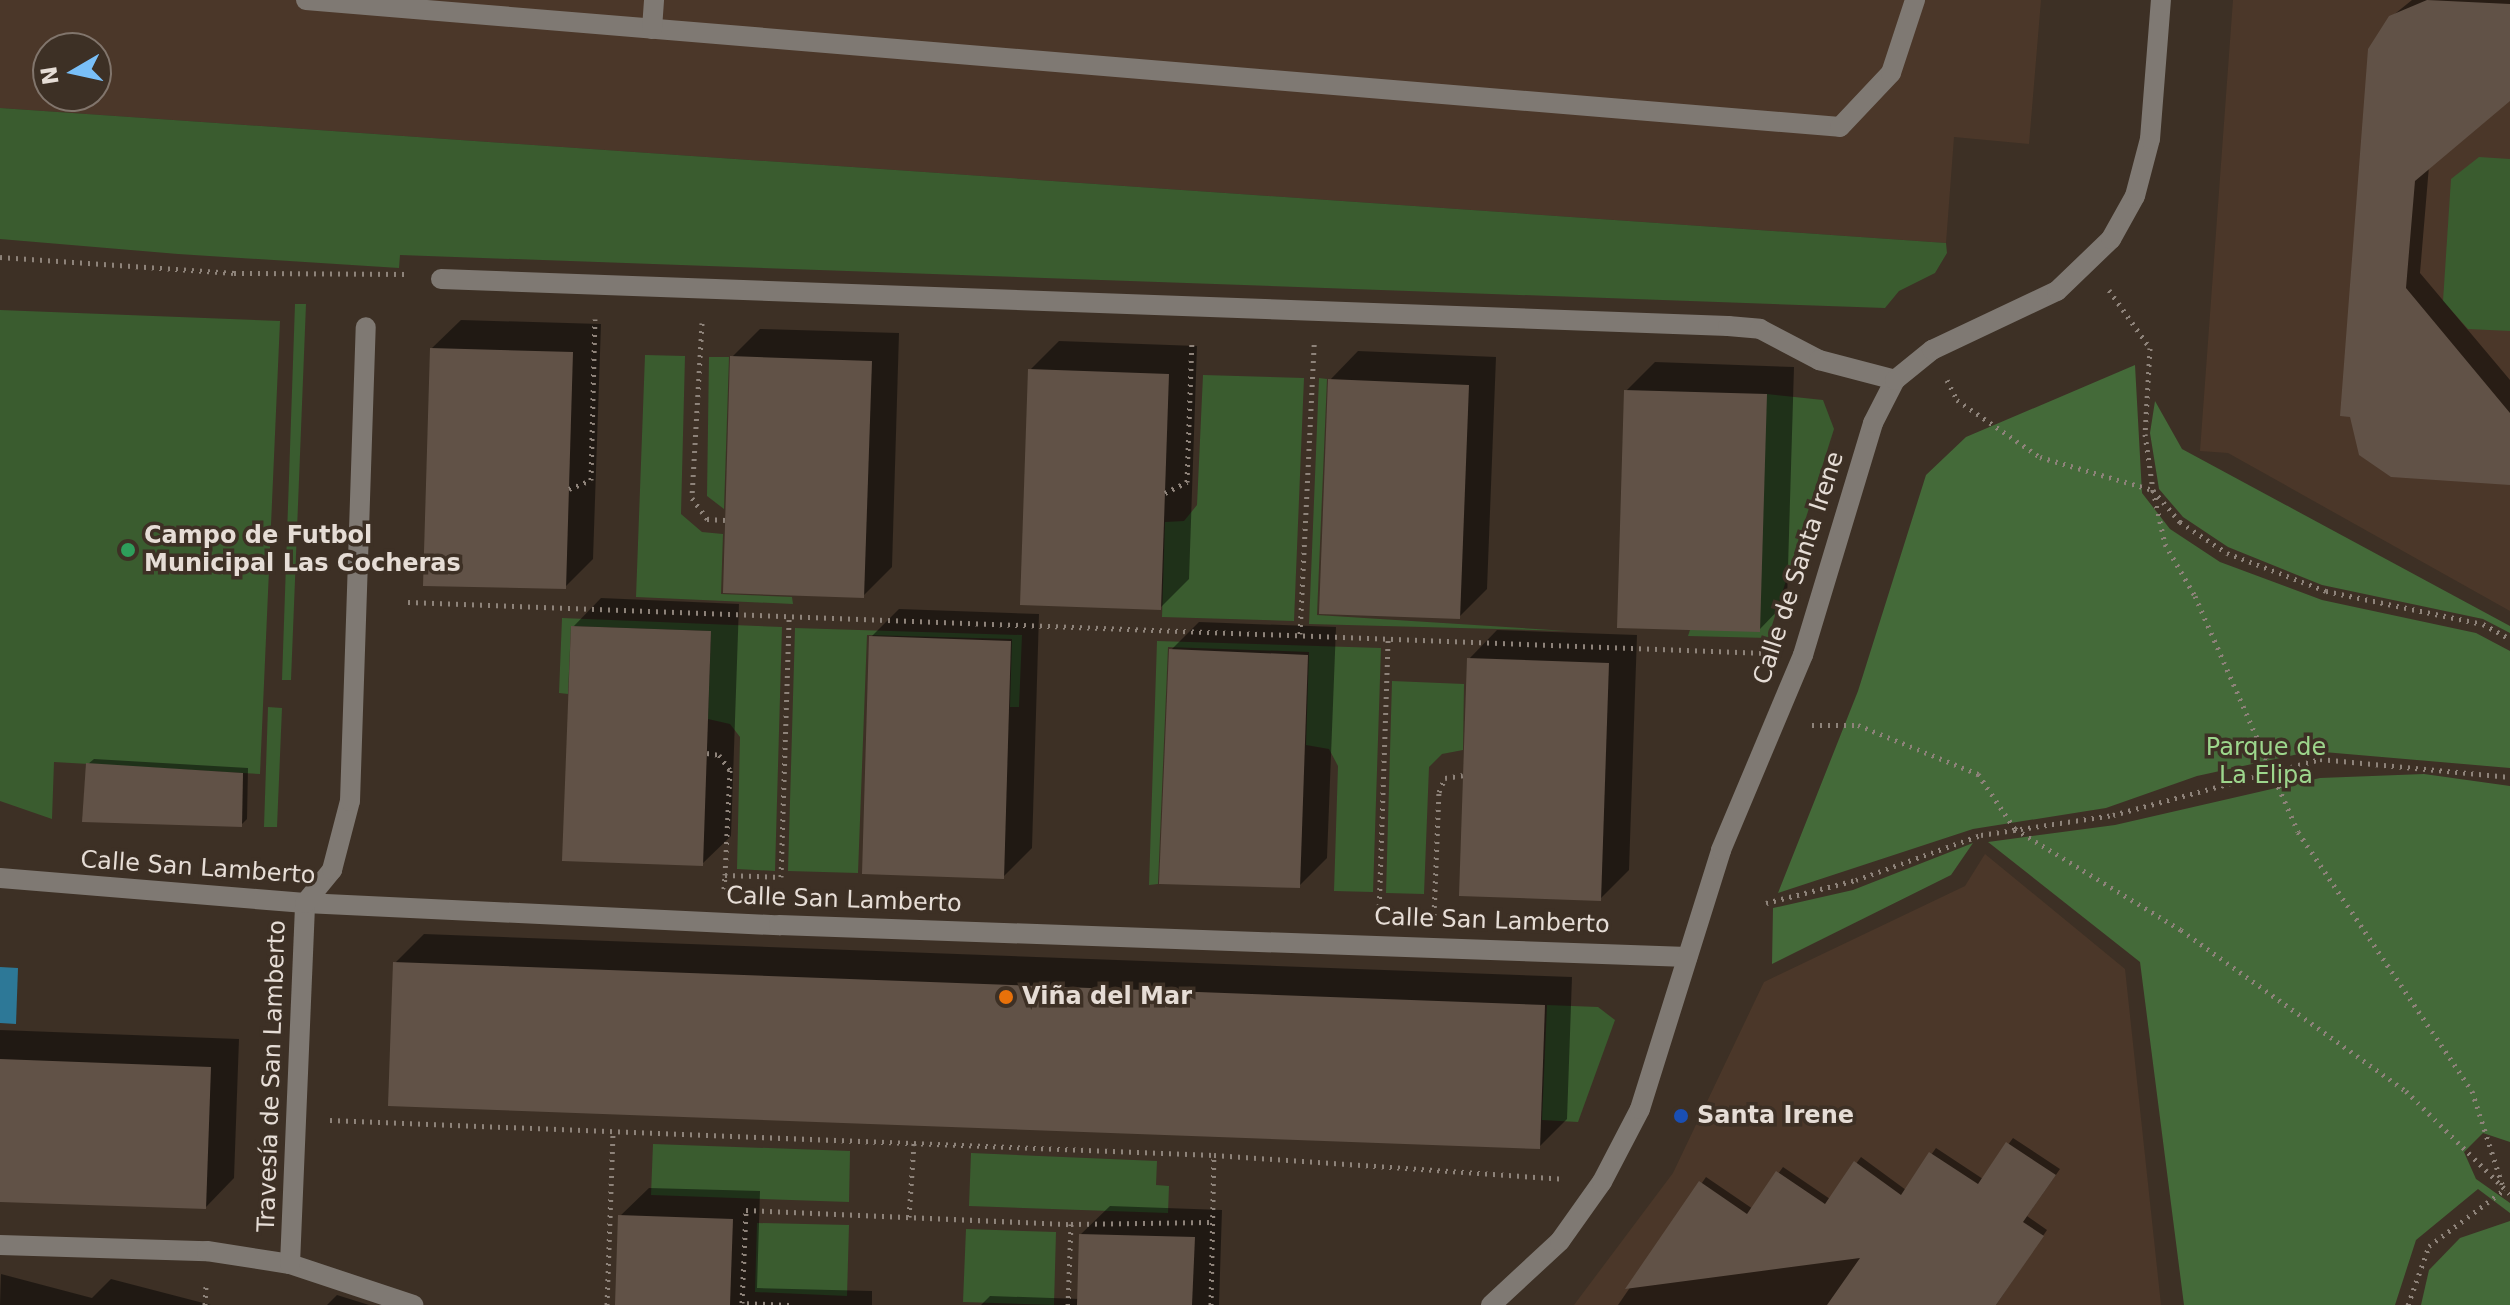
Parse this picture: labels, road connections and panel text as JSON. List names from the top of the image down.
{
  "streets": {
    "street": ["Calle de Santa Irene", "Calle San Lamberto", "Travesía de San Lamberto"]
  },
  "crossings": [
    ["Calle de Santa Irene", "Calle San Lamberto"],
    ["Calle San Lamberto", "Travesía de San Lamberto"]
  ],
  "parks": ["Parque de La Elipa"],
  "places": ["Campo de Futbol Municipal Las Cocheras", "Viña del Mar", "Santa Irene"],
  "north": "left"
}
